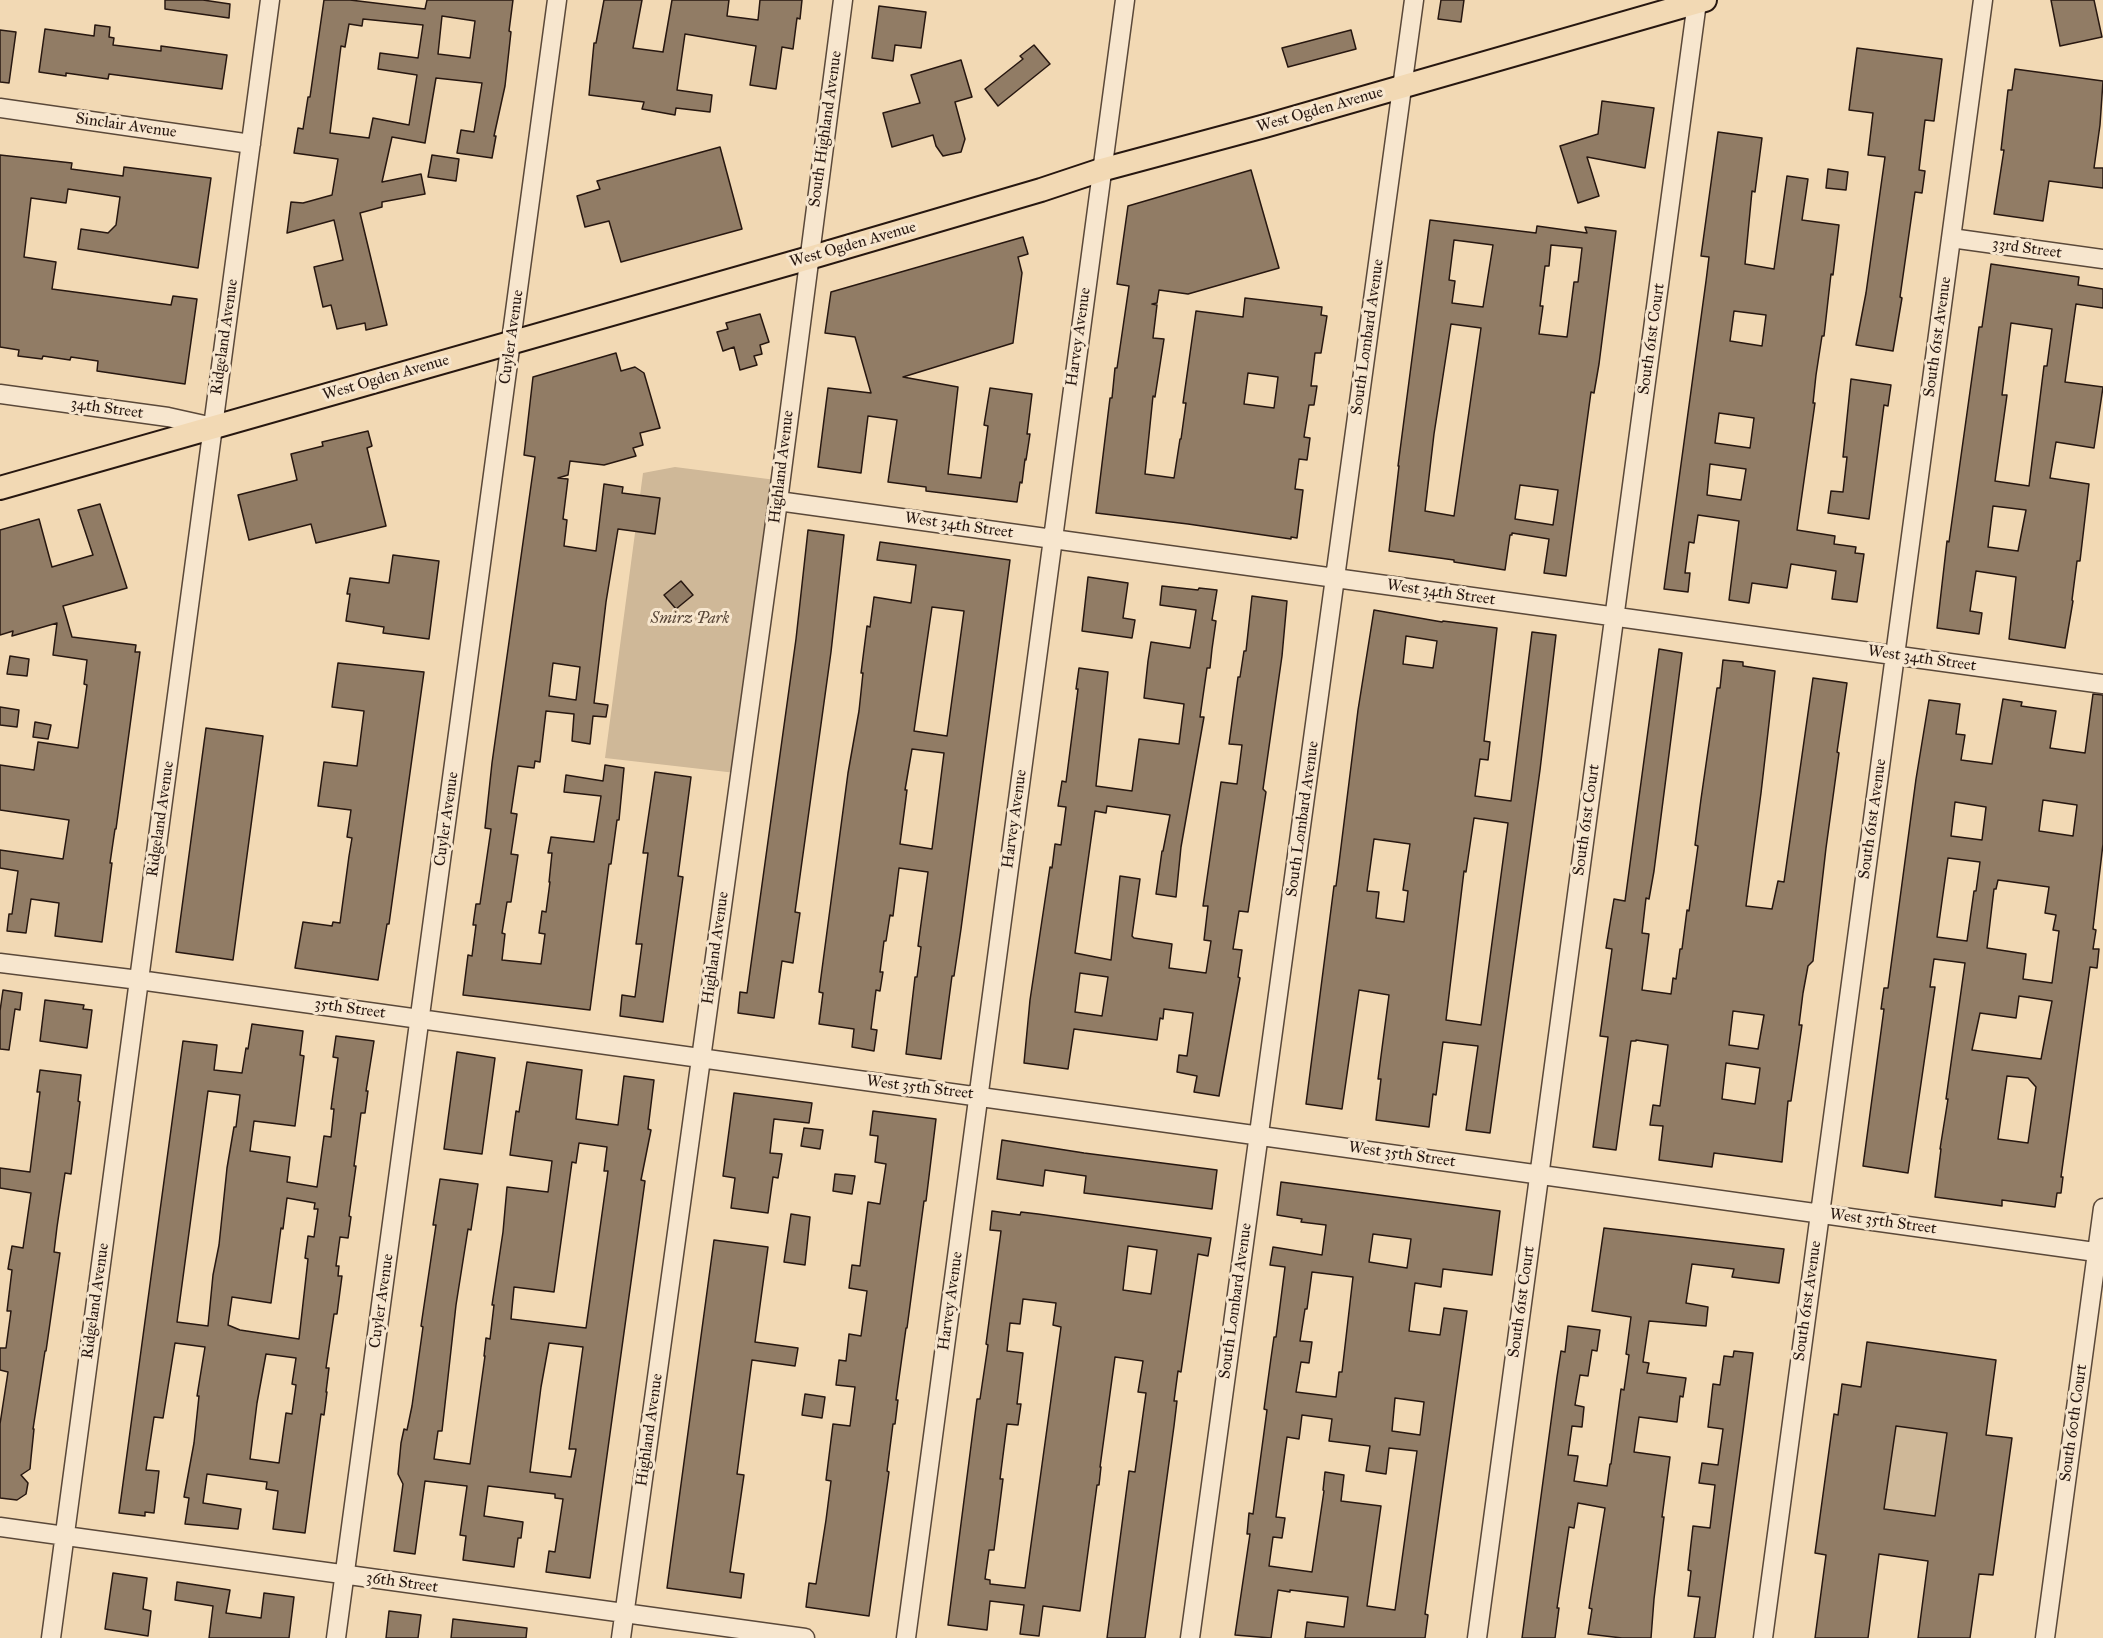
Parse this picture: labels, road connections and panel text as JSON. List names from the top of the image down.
{
  "streets": {
    "main road": ["West Ogden Avenue"],
    "street": [
      "Sinclair Avenue",
      "South Highland Avenue",
      "33rd Street",
      "Ridgeland Avenue",
      "Cuyler Avenue",
      "Harvey Avenue",
      "South Lombard Avenue",
      "South 61st Avenue",
      "South 61st Court",
      "34th Street",
      "Highland Avenue",
      "West 34th Street",
      "35th Street",
      "West 35th Street",
      "South 60th Court",
      "36th Street"
    ]
  },
  "crossings": [
    ["West Ogden Avenue", "South Highland Avenue"],
    ["West Ogden Avenue", "Ridgeland Avenue"],
    ["West Ogden Avenue", "Cuyler Avenue"],
    ["West Ogden Avenue", "Harvey Avenue"],
    ["West Ogden Avenue", "South Lombard Avenue"],
    ["West Ogden Avenue", "South 61st Court"],
    ["West Ogden Avenue", "34th Street"],
    ["West Ogden Avenue", "Highland Avenue"],
    ["Sinclair Avenue", "Ridgeland Avenue"],
    ["South Highland Avenue", "Highland Avenue"],
    ["33rd Street", "South 61st Avenue"],
    ["Ridgeland Avenue", "34th Street"],
    ["Ridgeland Avenue", "35th Street"],
    ["Ridgeland Avenue", "36th Street"],
    ["Cuyler Avenue", "35th Street"],
    ["Cuyler Avenue", "36th Street"],
    ["Harvey Avenue", "West 34th Street"],
    ["Harvey Avenue", "West 35th Street"],
    ["South Lombard Avenue", "West 34th Street"],
    ["South Lombard Avenue", "West 35th Street"],
    ["South 61st Avenue", "West 34th Street"],
    ["South 61st Avenue", "West 35th Street"],
    ["South 61st Court", "West 34th Street"],
    ["South 61st Court", "West 35th Street"],
    ["Highland Avenue", "West 34th Street"],
    ["Highland Avenue", "35th Street"],
    ["Highland Avenue", "West 35th Street"],
    ["Highland Avenue", "36th Street"],
    ["35th Street", "West 35th Street"],
    ["West 35th Street", "South 60th Court"]
  ],
  "parks": ["Smirz Park"]
}
